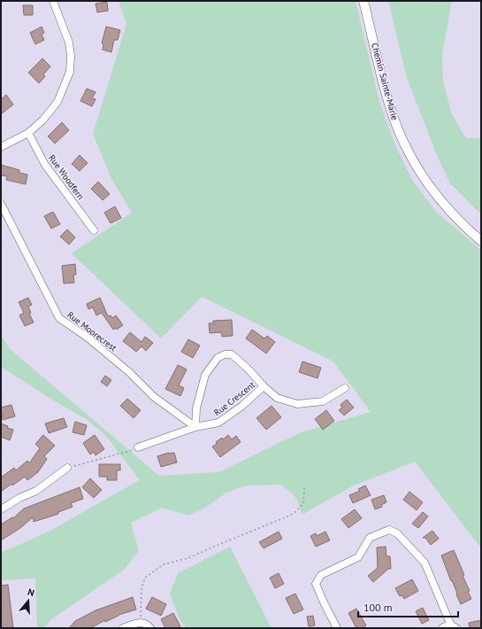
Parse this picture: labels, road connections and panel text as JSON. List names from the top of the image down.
{
  "streets": {
    "street": [
      "Chemin Sainte-Marie",
      "Rue Woodfern",
      "Rue Moorecrest",
      "Rue Crescent"
    ]
  },
  "crossings": [
    ["Rue Moorecrest", "Rue Crescent"]
  ],
  "scale_bar": "100 m",
  "north": "top"
}
